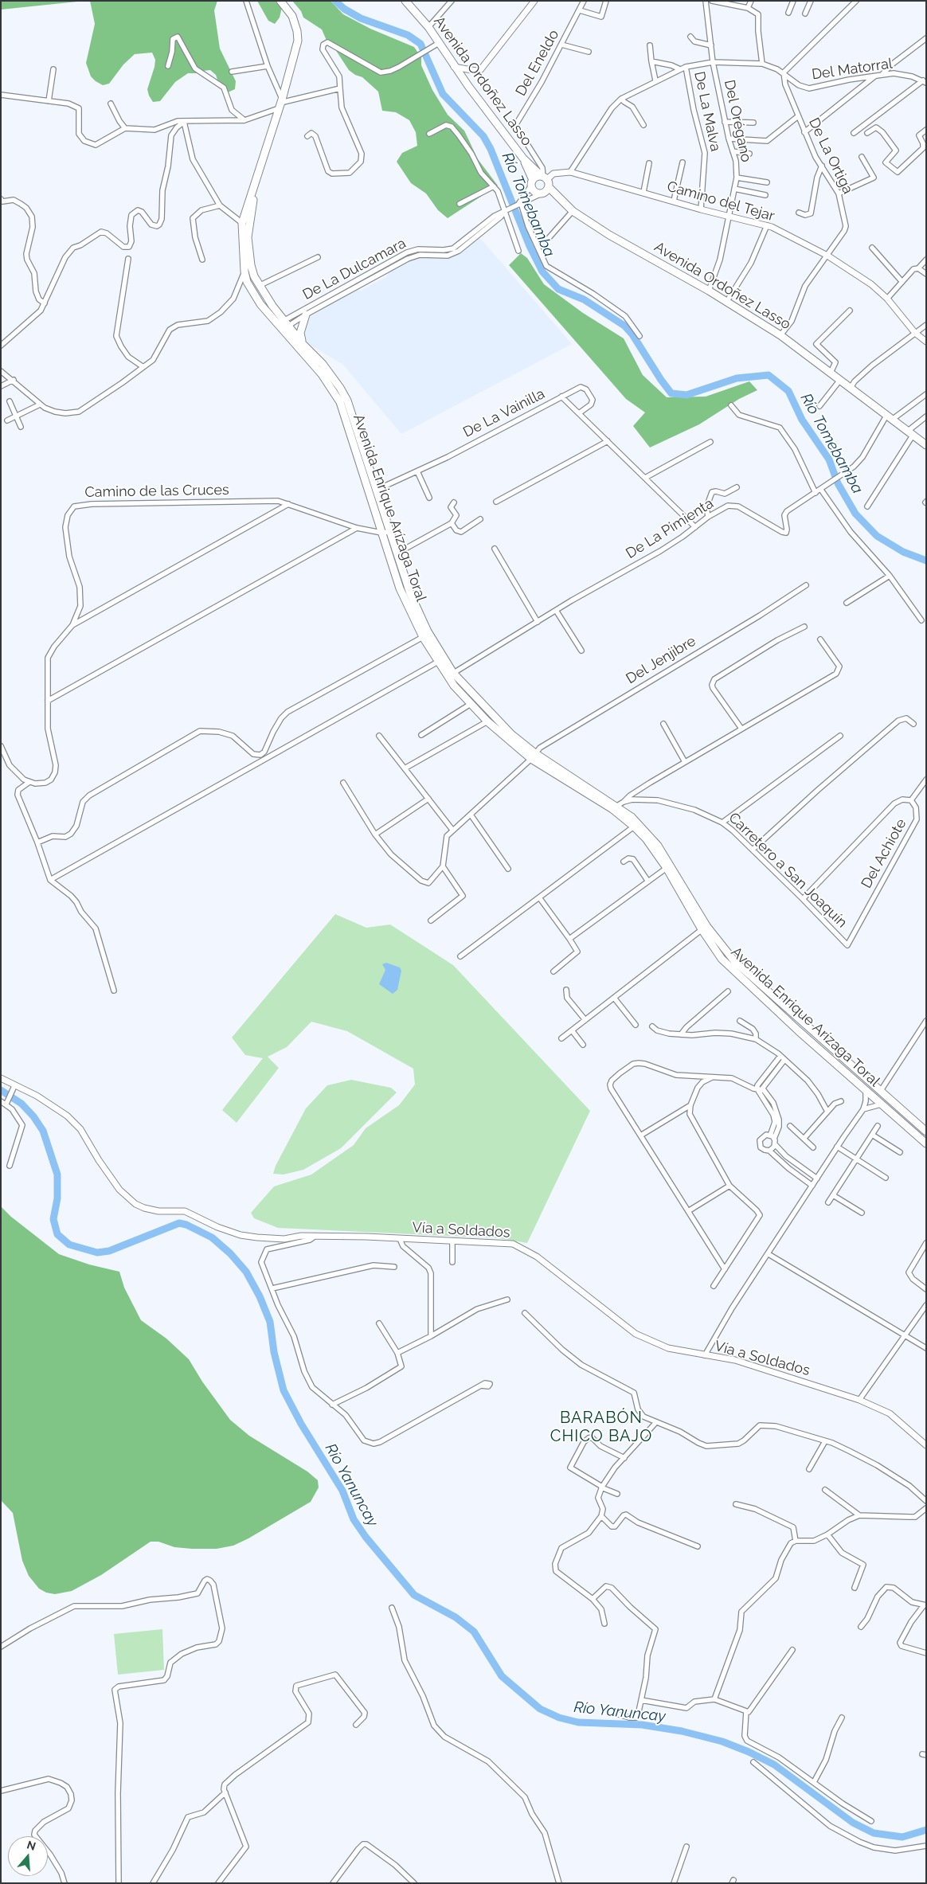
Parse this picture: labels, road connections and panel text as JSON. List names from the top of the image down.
{
  "streets": {
    "main road": ["Avenida Ordoñez Lasso", "Avenida Enrique Arízaga Toral"],
    "street": [
      "Del Eneldo",
      "Del Matorral",
      "De La Malva",
      "Del Orégano",
      "De La Ortiga",
      "Camino del Tejar",
      "De La Dulcamara",
      "De La Vainilla",
      "Camino de las Cruces",
      "De La Pimienta",
      "Del Jenjibre",
      "Del Achiote",
      "Carretero a San Joaquín",
      "Vía a Soldados"
    ]
  },
  "crossings": [
    ["Del Eneldo", "Avenida Ordoñez Lasso"],
    ["Del Eneldo", "Camino del Tejar"],
    ["Del Eneldo", "De La Dulcamara"],
    ["Del Matorral", "De La Malva"],
    ["Del Matorral", "Del Orégano"],
    ["Del Matorral", "De La Ortiga"],
    ["Del Matorral", "Camino del Tejar"],
    ["Avenida Ordoñez Lasso", "Del Orégano"],
    ["Avenida Ordoñez Lasso", "De La Ortiga"],
    ["Avenida Ordoñez Lasso", "Camino del Tejar"],
    ["Avenida Ordoñez Lasso", "De La Dulcamara"],
    ["Avenida Ordoñez Lasso", "De La Pimienta"],
    ["De La Malva", "Camino del Tejar"],
    ["Del Orégano", "Camino del Tejar"],
    ["De La Ortiga", "Camino del Tejar"],
    ["Camino del Tejar", "De La Dulcamara"],
    ["De La Dulcamara", "Avenida Enrique Arízaga Toral"],
    ["De La Vainilla", "Avenida Enrique Arízaga Toral"],
    ["De La Vainilla", "De La Pimienta"],
    ["Camino de las Cruces", "Avenida Enrique Arízaga Toral"],
    ["Avenida Enrique Arízaga Toral", "De La Pimienta"],
    ["Avenida Enrique Arízaga Toral", "Del Jenjibre"],
    ["Avenida Enrique Arízaga Toral", "Carretero a San Joaquín"],
    ["Del Achiote", "Carretero a San Joaquín"]
  ],
  "districts": ["BARABÓN CHICO BAJO"],
  "water": ["Río Tomebamba", "Río Yanuncay"],
  "north": "top"
}
